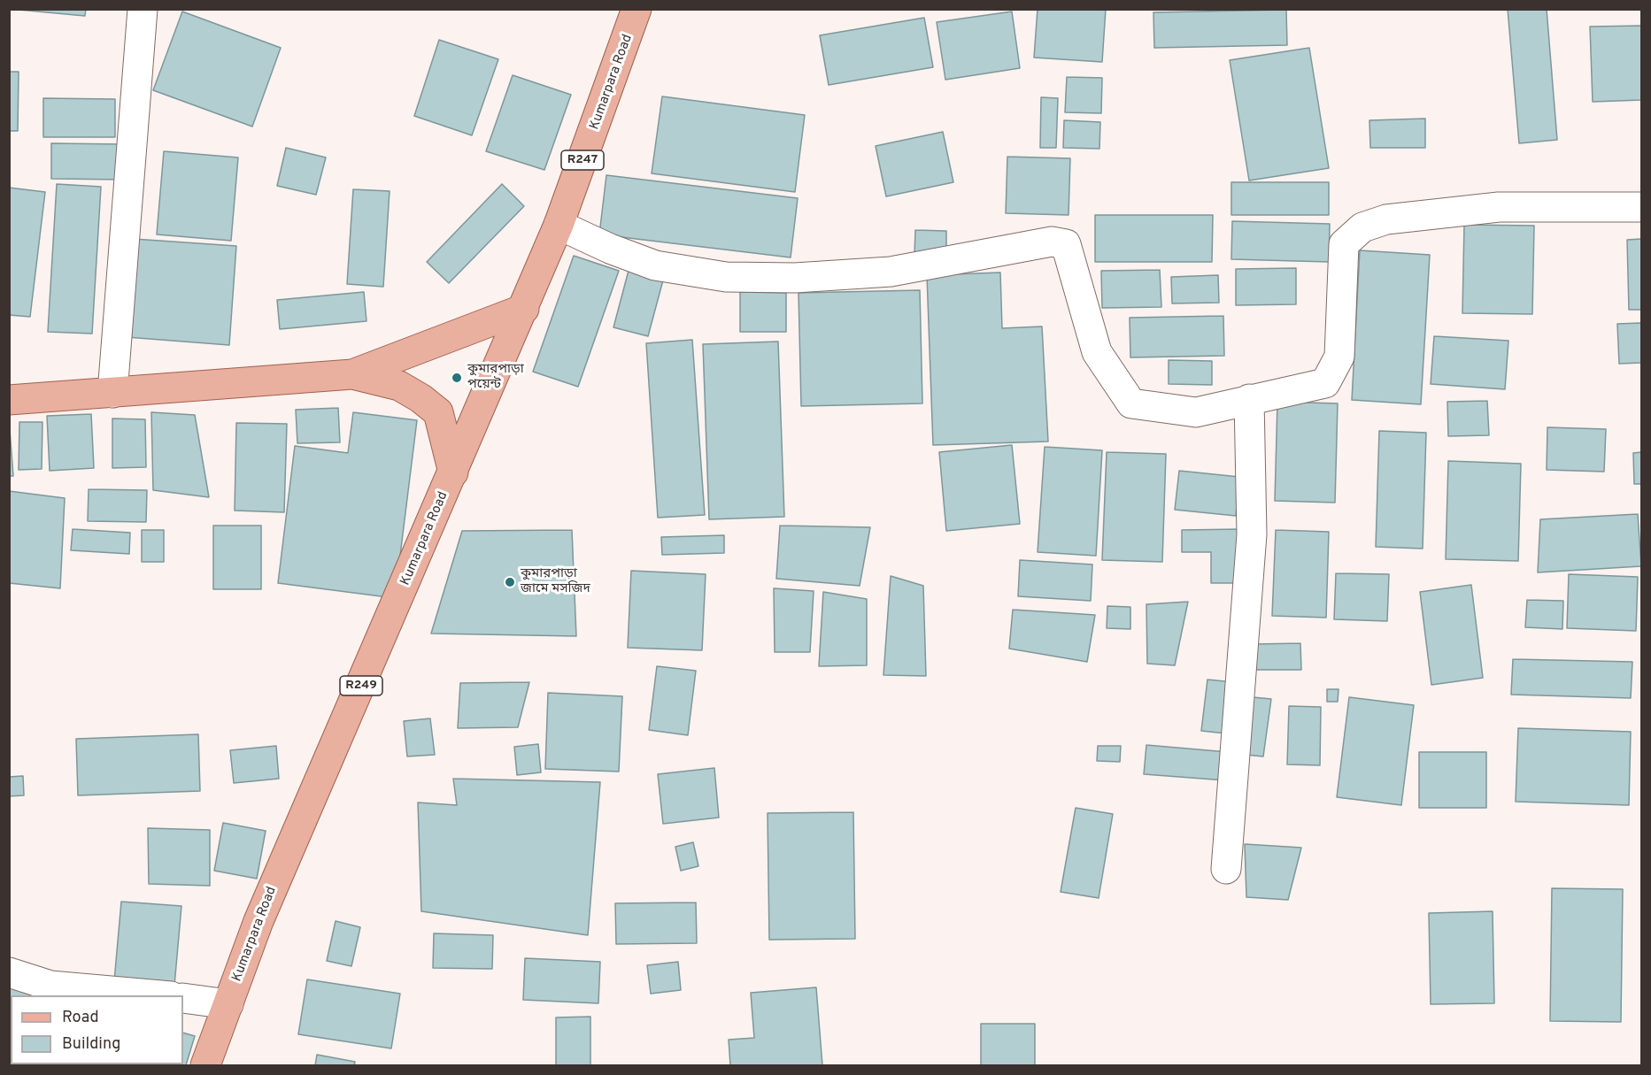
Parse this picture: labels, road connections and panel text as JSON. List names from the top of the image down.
{
  "streets": {
    "main road": ["Kumarpara Road", "R247", "R249"]
  },
  "places": ["কুমারপাড়া পয়েন্ট", "কুমারপাড়া জামে মসজিদ"],
  "legend": ["Road", "Building"]
}
